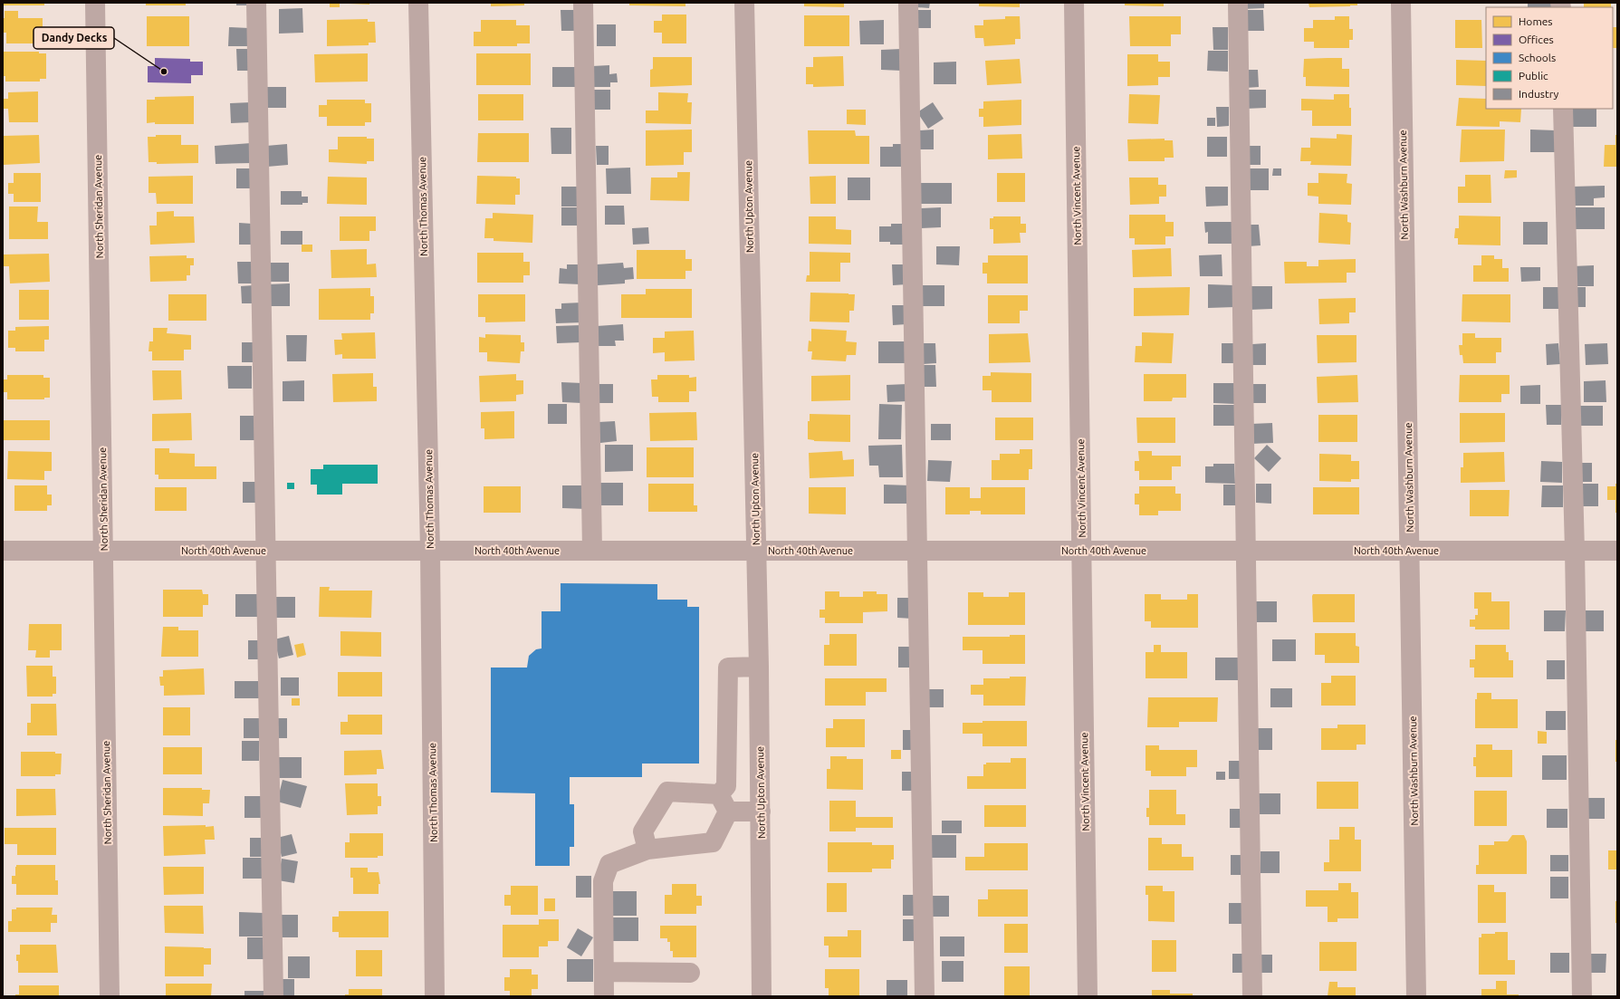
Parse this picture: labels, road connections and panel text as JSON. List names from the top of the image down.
{
  "streets": {
    "street": [
      "North Washburn Avenue",
      "North Vincent Avenue",
      "North Sheridan Avenue",
      "North Thomas Avenue",
      "North Upton Avenue",
      "North 40th Avenue"
    ]
  },
  "crossings": [
    ["North Washburn Avenue", "North 40th Avenue"],
    ["North Vincent Avenue", "North 40th Avenue"],
    ["North Sheridan Avenue", "North 40th Avenue"],
    ["North Thomas Avenue", "North 40th Avenue"],
    ["North Upton Avenue", "North 40th Avenue"]
  ],
  "places": ["Dandy Decks"],
  "legend": [
    "Homes",
    "Offices",
    "Schools",
    "Public",
    "Industry"
  ]
}
